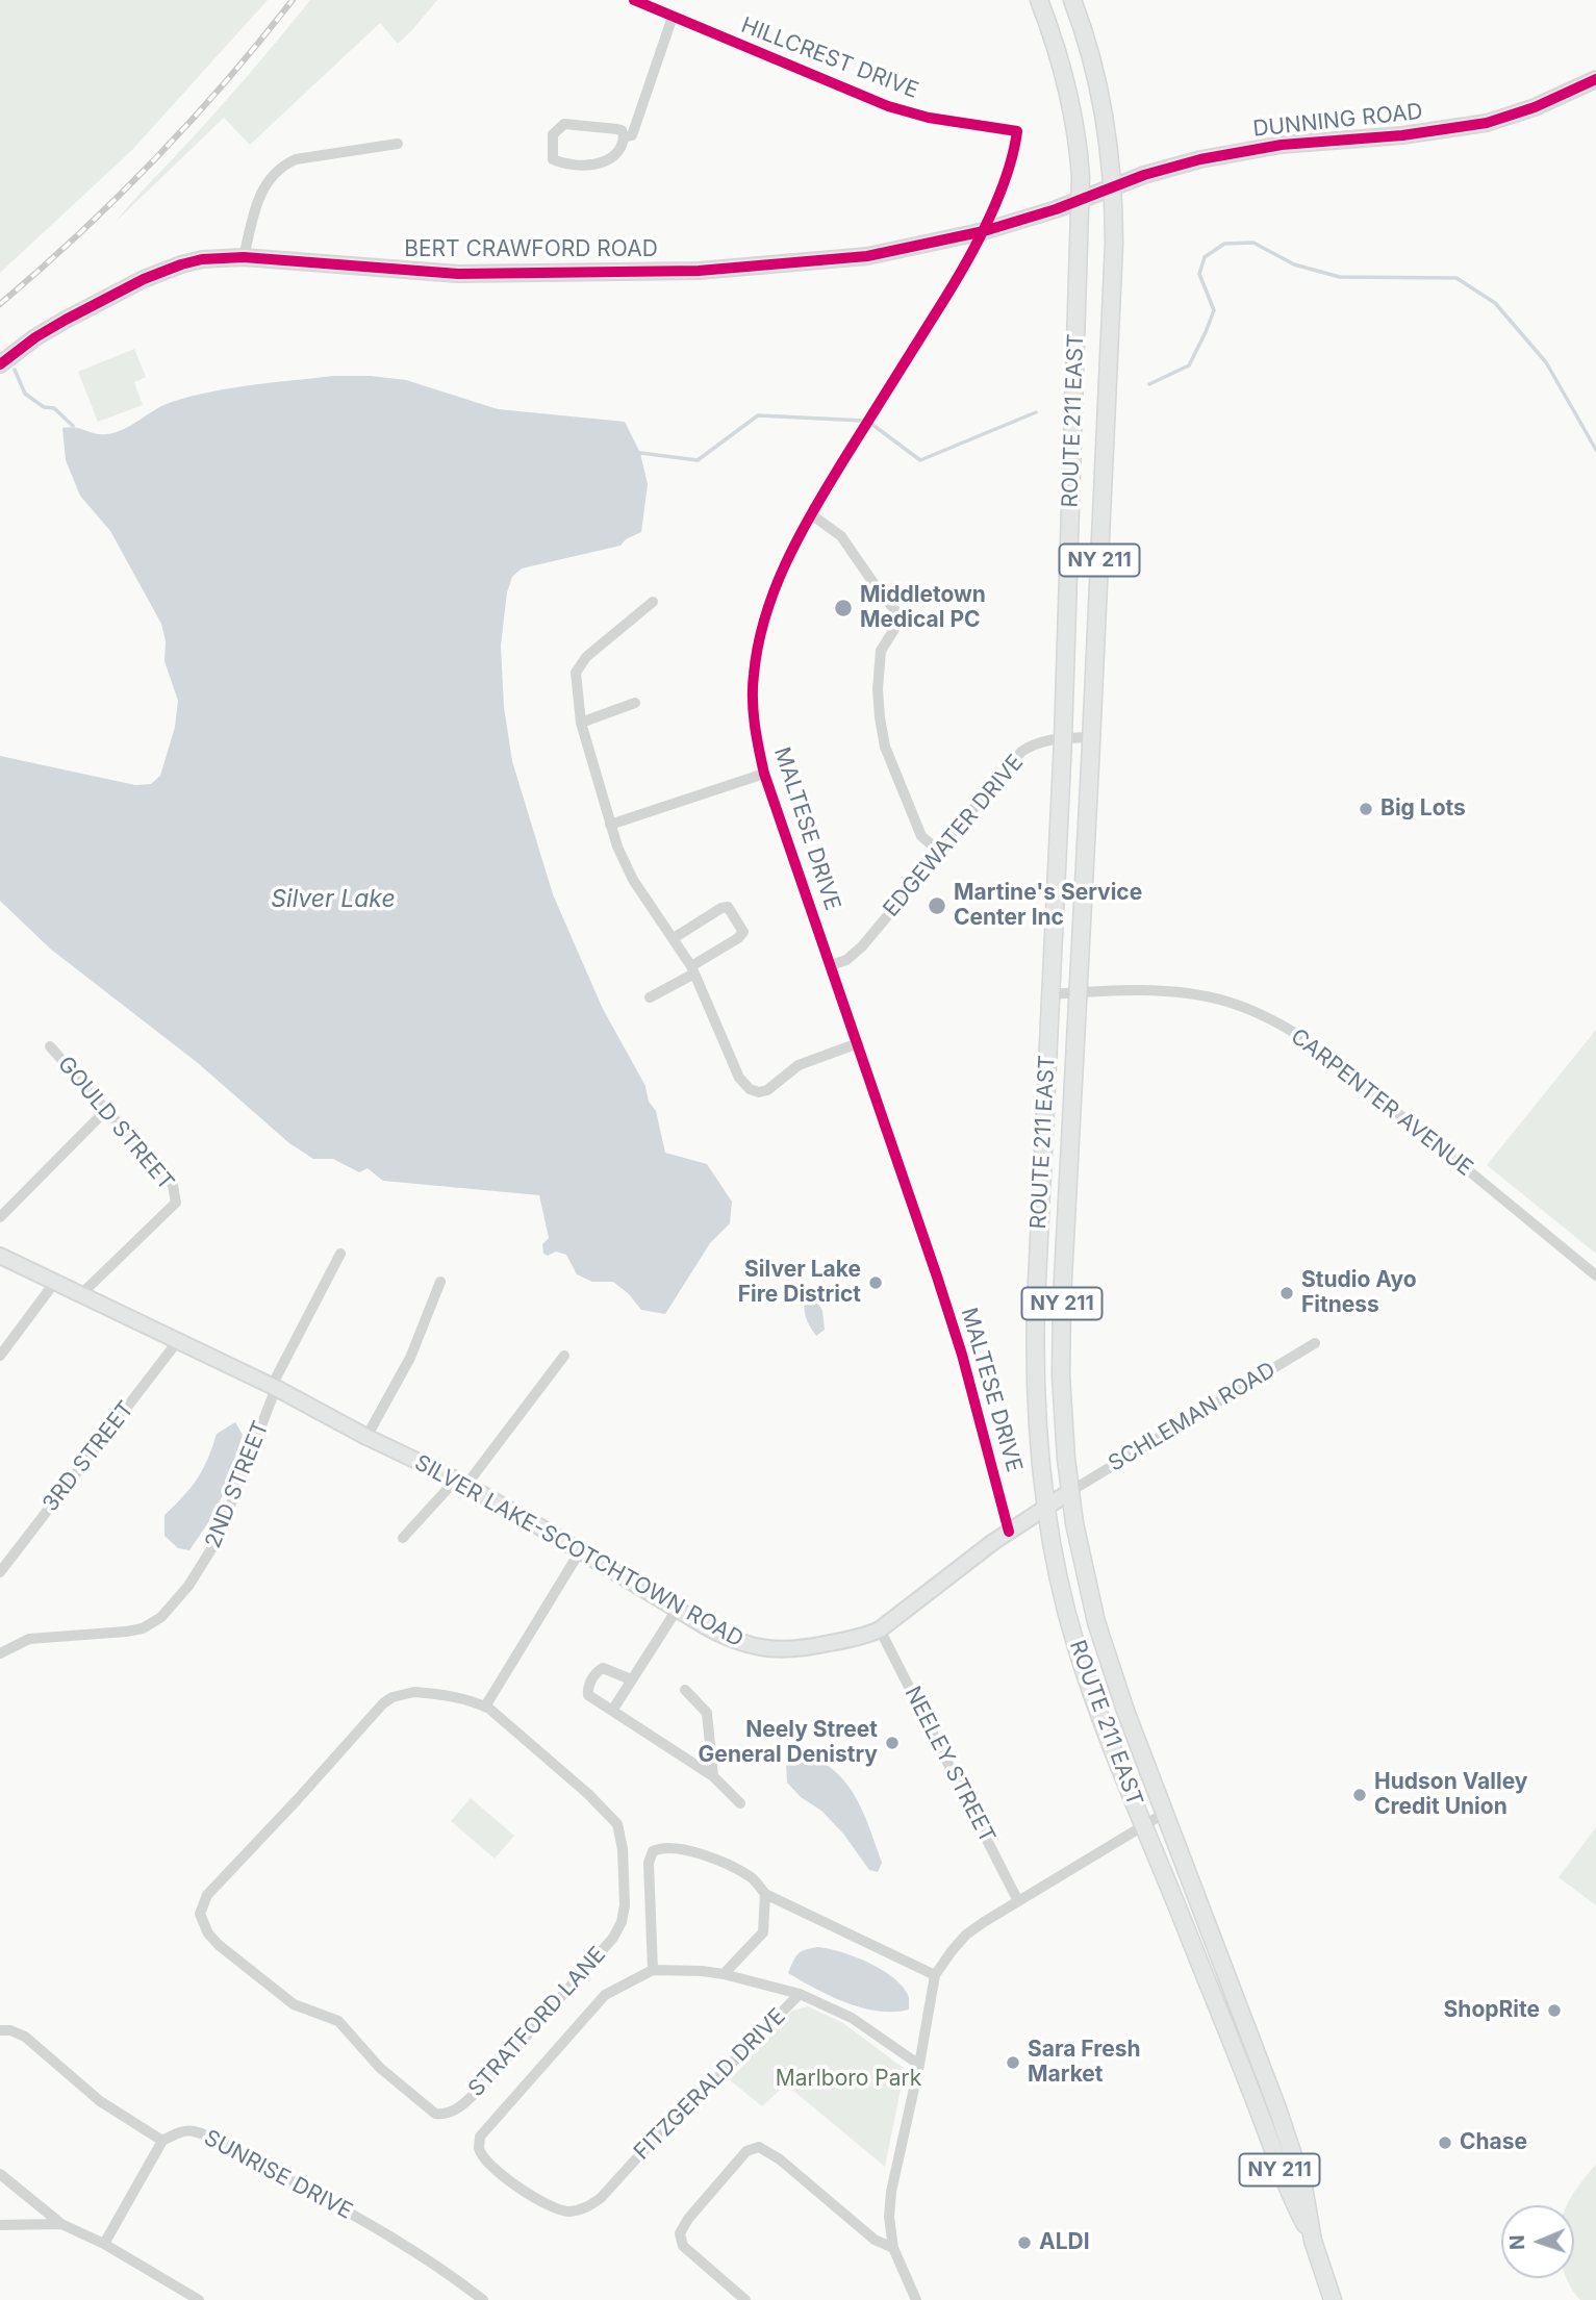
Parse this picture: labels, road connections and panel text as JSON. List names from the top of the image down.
{
  "streets": {
    "main road": ["ROUTE 211 EAST", "NY 211"],
    "street": [
      "HILLCREST DRIVE",
      "DUNNING ROAD",
      "BERT CRAWFORD ROAD",
      "MALTESE DRIVE",
      "EDGEWATER DRIVE",
      "CARPENTER AVENUE",
      "GOULD STREET",
      "SCHLEMAN ROAD",
      "3RD STREET",
      "2ND STREET",
      "SILVER LAKE-SCOTCHTOWN ROAD",
      "NEELEY STREET",
      "STRATFORD LANE",
      "FITZGERALD DRIVE",
      "SUNRISE DRIVE"
    ]
  },
  "crossings": [
    ["HILLCREST DRIVE", "MALTESE DRIVE"],
    ["DUNNING ROAD", "BERT CRAWFORD ROAD"],
    ["DUNNING ROAD", "ROUTE 211 EAST"],
    ["BERT CRAWFORD ROAD", "ROUTE 211 EAST"],
    ["BERT CRAWFORD ROAD", "MALTESE DRIVE"],
    ["ROUTE 211 EAST", "EDGEWATER DRIVE"],
    ["ROUTE 211 EAST", "CARPENTER AVENUE"],
    ["ROUTE 211 EAST", "SCHLEMAN ROAD"],
    ["ROUTE 211 EAST", "SILVER LAKE-SCOTCHTOWN ROAD"],
    ["MALTESE DRIVE", "EDGEWATER DRIVE"],
    ["MALTESE DRIVE", "SILVER LAKE-SCOTCHTOWN ROAD"],
    ["GOULD STREET", "SILVER LAKE-SCOTCHTOWN ROAD"],
    ["SCHLEMAN ROAD", "SILVER LAKE-SCOTCHTOWN ROAD"],
    ["3RD STREET", "SILVER LAKE-SCOTCHTOWN ROAD"],
    ["2ND STREET", "SILVER LAKE-SCOTCHTOWN ROAD"],
    ["SILVER LAKE-SCOTCHTOWN ROAD", "NEELEY STREET"]
  ],
  "water": ["Silver Lake"],
  "parks": ["Marlboro Park"],
  "places": [
    "Middletown Medical PC",
    "Big Lots",
    "Martine's Service Center Inc",
    "Silver Lake Fire District",
    "Studio Ayo Fitness",
    "Neely Street General Denistry",
    "Hudson Valley Credit Union",
    "ShopRite",
    "Sara Fresh Market",
    "Chase",
    "ALDI"
  ],
  "north": "left"
}
